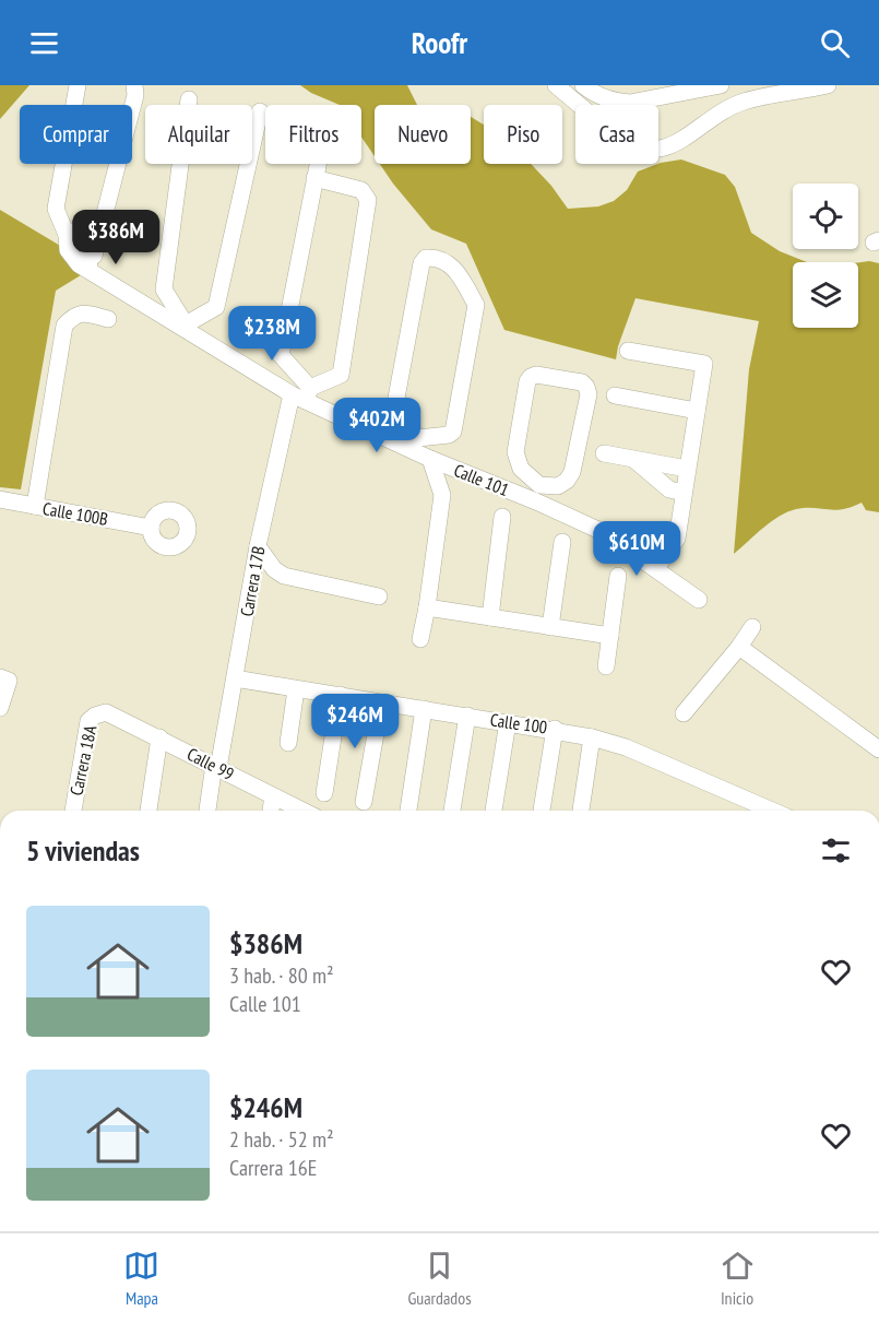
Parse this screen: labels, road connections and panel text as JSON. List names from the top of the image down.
{
  "streets": {
    "street": [
      "Calle 101",
      "Calle 100B",
      "Carrera 17B",
      "Calle 100",
      "Carrera 18A",
      "Calle 99"
    ]
  },
  "crossings": [
    ["Calle 101", "Carrera 17B"],
    ["Carrera 17B", "Calle 100"],
    ["Carrera 17B", "Calle 99"],
    ["Carrera 18A", "Calle 99"]
  ],
  "page": {
    "header": "Roofr",
    "chip": [
      "Comprar",
      "Alquilar",
      "Filtros",
      "Nuevo",
      "Piso",
      "Casa"
    ],
    "price": [
      "$386M",
      "$238M",
      "$402M",
      "$610M",
      "$246M"
    ],
    "heading": "5 viviendas",
    "list": [
      {
        "name": "$386M",
        "note": "3 hab. · 80 m² · Calle 101"
      },
      {
        "name": "$246M",
        "note": "2 hab. · 52 m² · Carrera 16E"
      }
    ],
    "tabs": ["Mapa", "Guardados", "Inicio"]
  }
}
